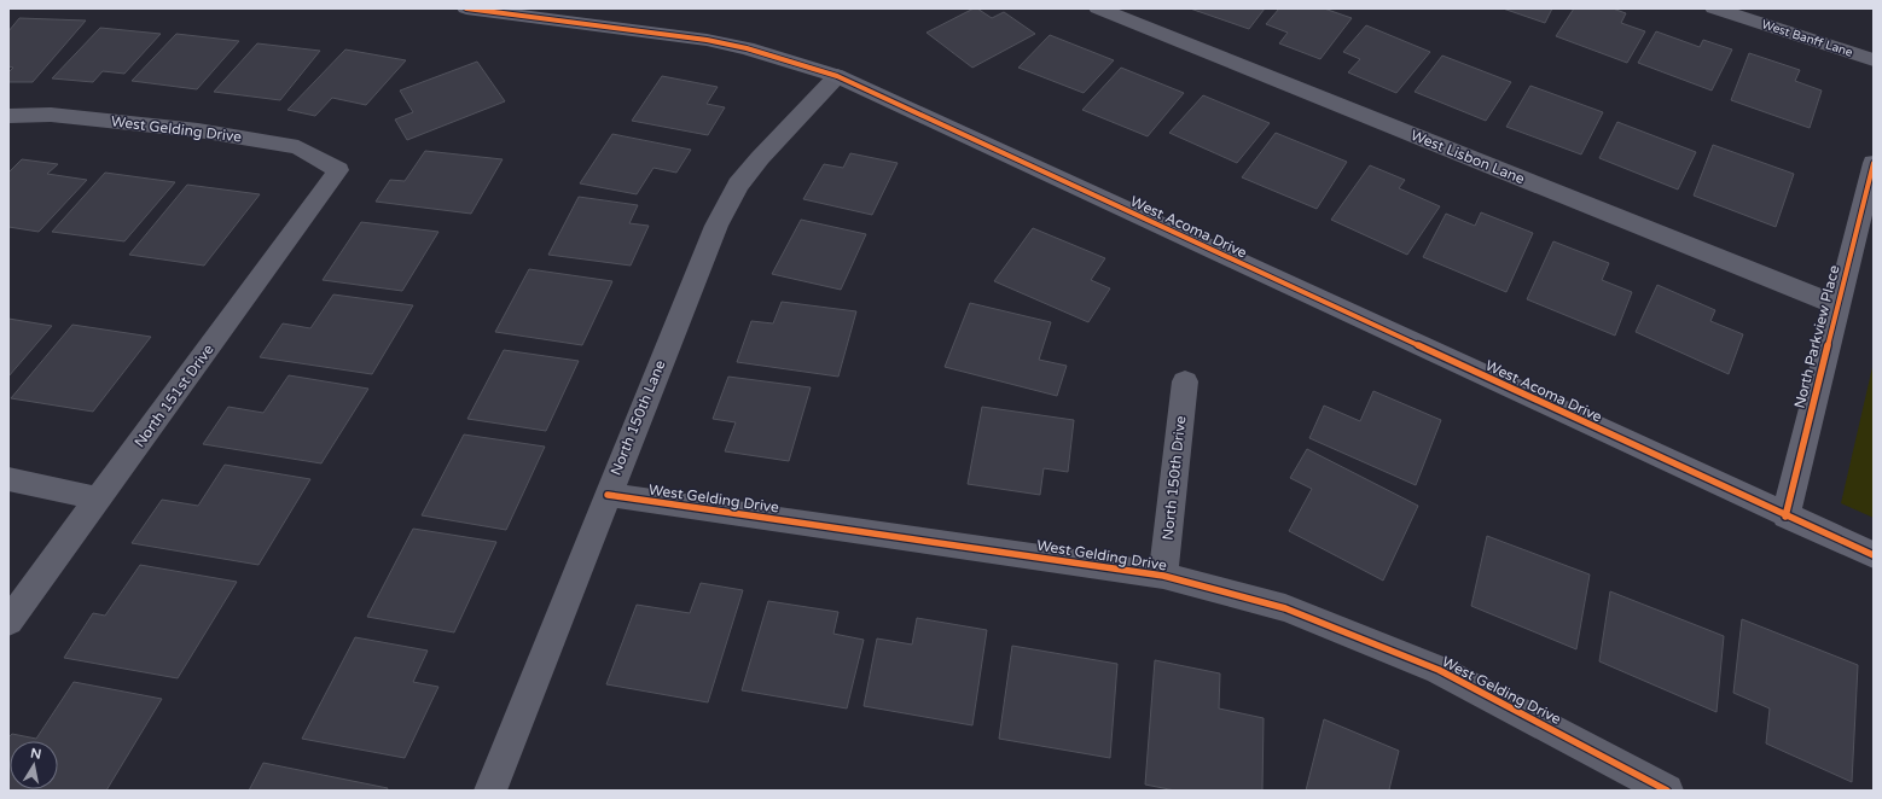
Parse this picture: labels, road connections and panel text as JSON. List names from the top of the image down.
{
  "streets": {
    "street": [
      "West Banff Lane",
      "West Gelding Drive",
      "West Lisbon Lane",
      "West Acoma Drive",
      "North Parkview Place",
      "North 151st Drive",
      "North 150th Lane",
      "North 150th Drive"
    ]
  },
  "crossings": [
    ["West Gelding Drive", "North 151st Drive"],
    ["West Gelding Drive", "North 150th Lane"],
    ["West Gelding Drive", "North 150th Drive"],
    ["West Lisbon Lane", "North Parkview Place"],
    ["West Acoma Drive", "North Parkview Place"],
    ["West Acoma Drive", "North 150th Lane"]
  ],
  "north": "top"
}
